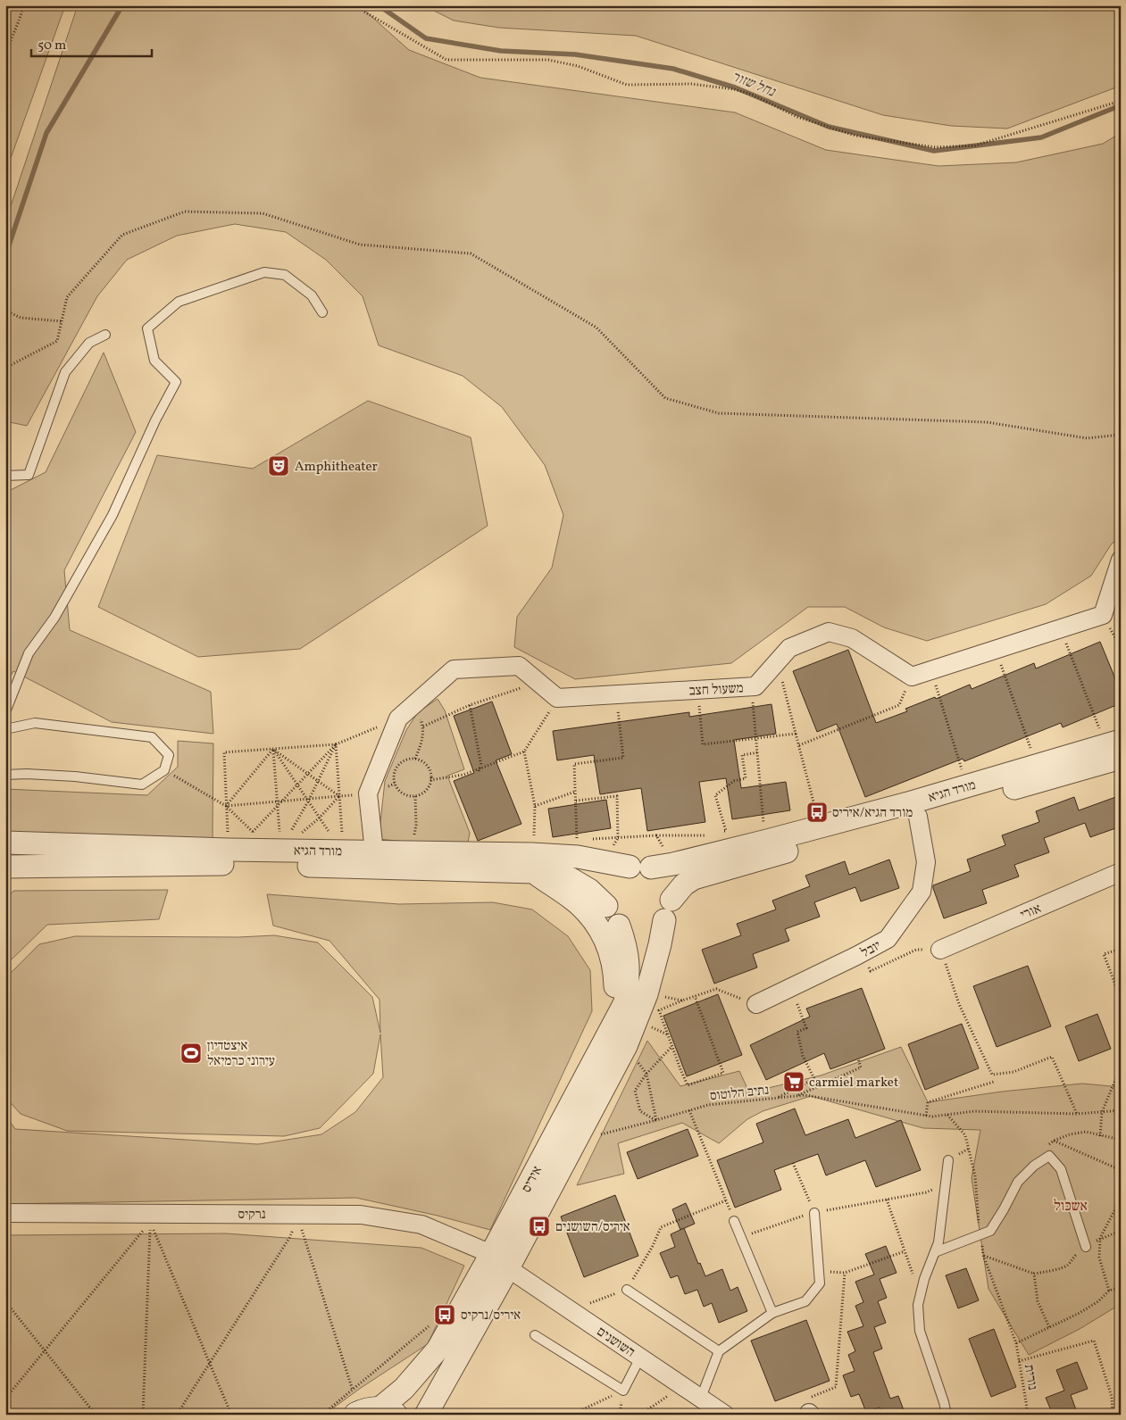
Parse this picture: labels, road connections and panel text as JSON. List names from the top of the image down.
{
  "streets": {
    "street": [
      "משעול חצב",
      "מורד הגיא",
      "אורי",
      "יובל",
      "איריס",
      "נרקיס",
      "השושנים"
    ],
    "path": ["נתיב הלוטוס", "נורית"]
  },
  "crossings": [
    ["מורד הגיא", "יובל"],
    ["מורד הגיא", "איריס"],
    ["נתיב הלוטוס", "איריס"],
    ["איריס", "נרקיס"],
    ["איריס", "השושנים"]
  ],
  "districts": ["אשכול"],
  "water": ["נחל שזור"],
  "places": {
    "theatre": ["Amphitheater"],
    "bus stop": ["מורד הגיא/איריס", "איריס/השושנים", "איריס/נרקיס"],
    "sports": ["איצטדיון עירוני כרמיאל"],
    "supermarket": ["carmiel market"]
  },
  "scale_bar": "50 m"
}
